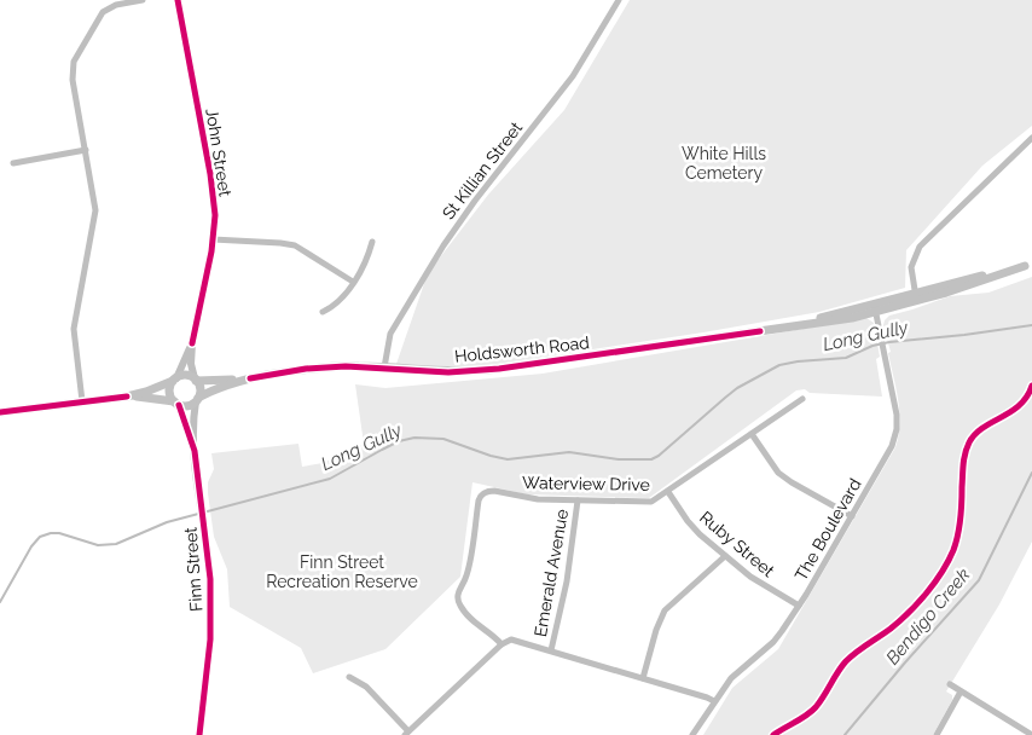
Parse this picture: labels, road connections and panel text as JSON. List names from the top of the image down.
{
  "streets": {
    "main road": ["Holdsworth Road"],
    "street": [
      "John Street",
      "St Killian Street",
      "Waterview Drive",
      "The Boulevard",
      "Ruby Street",
      "Finn Street",
      "Emerald Avenue"
    ]
  },
  "crossings": [
    ["John Street", "Holdsworth Road"],
    ["John Street", "Finn Street"],
    ["St Killian Street", "Holdsworth Road"],
    ["Holdsworth Road", "The Boulevard"],
    ["Holdsworth Road", "Finn Street"],
    ["Waterview Drive", "Ruby Street"],
    ["Waterview Drive", "Emerald Avenue"],
    ["The Boulevard", "Ruby Street"]
  ],
  "water": ["Long Gully", "Bendigo Creek"],
  "parks": ["White Hills Cemetery", "Finn Street Recreation Reserve"]
}
